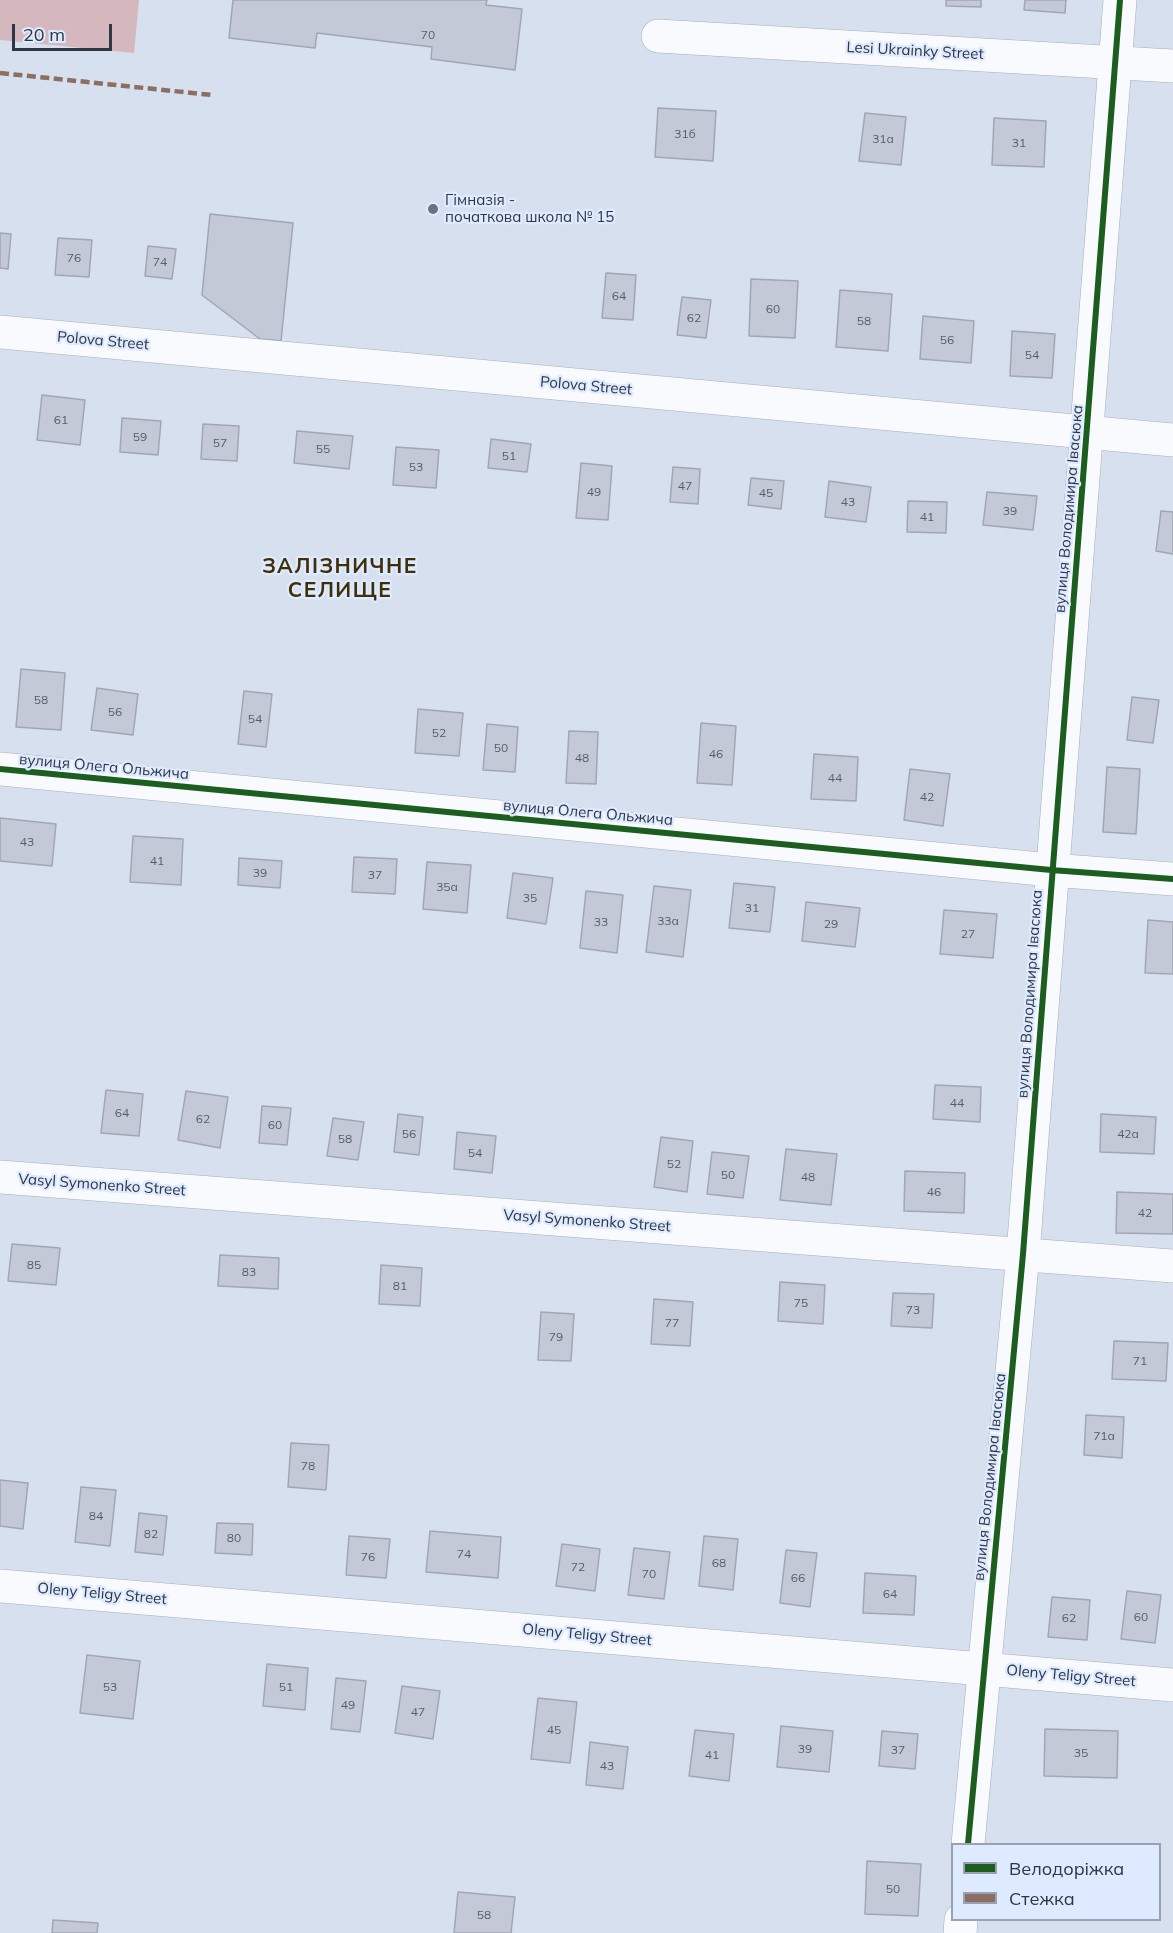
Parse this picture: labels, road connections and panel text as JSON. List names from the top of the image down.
{
  "streets": {
    "street": [
      "Lesi Ukrainky Street",
      "Polova Street",
      "вулиця Володимира Івасюка",
      "вулиця Олега Ольжича",
      "Vasyl Symonenko Street",
      "Oleny Teligy Street"
    ]
  },
  "crossings": [
    ["Lesi Ukrainky Street", "вулиця Володимира Івасюка"],
    ["Polova Street", "вулиця Володимира Івасюка"],
    ["вулиця Володимира Івасюка", "вулиця Олега Ольжича"],
    ["вулиця Володимира Івасюка", "Vasyl Symonenko Street"],
    ["вулиця Володимира Івасюка", "Oleny Teligy Street"]
  ],
  "districts": ["ЗАЛІЗНИЧНЕ СЕЛИЩЕ"],
  "places": ["Гімназія - початкова школа № 15"],
  "house_numbers": [
    "70",
    "31б",
    "31а",
    "31",
    "76",
    "74",
    "64",
    "60",
    "62",
    "58",
    "56",
    "54",
    "61",
    "59",
    "57",
    "55",
    "51",
    "53",
    "47",
    "49",
    "45",
    "43",
    "39",
    "41",
    "58",
    "56",
    "54",
    "52",
    "50",
    "46",
    "48",
    "44",
    "42",
    "43",
    "41",
    "39",
    "37",
    "35а",
    "35",
    "31",
    "33а",
    "33",
    "29",
    "27",
    "44",
    "64",
    "62",
    "60",
    "56",
    "42а",
    "58",
    "54",
    "52",
    "50",
    "48",
    "46",
    "42",
    "85",
    "83",
    "81",
    "75",
    "73",
    "77",
    "79",
    "71",
    "71а",
    "78",
    "84",
    "82",
    "80",
    "74",
    "76",
    "68",
    "72",
    "70",
    "66",
    "64",
    "60",
    "62",
    "53",
    "51",
    "49",
    "47",
    "45",
    "39",
    "37",
    "35",
    "41",
    "43",
    "50",
    "58"
  ],
  "legend": ["Велодоріжка", "Стежка"],
  "scale_bar": "20 m"
}
